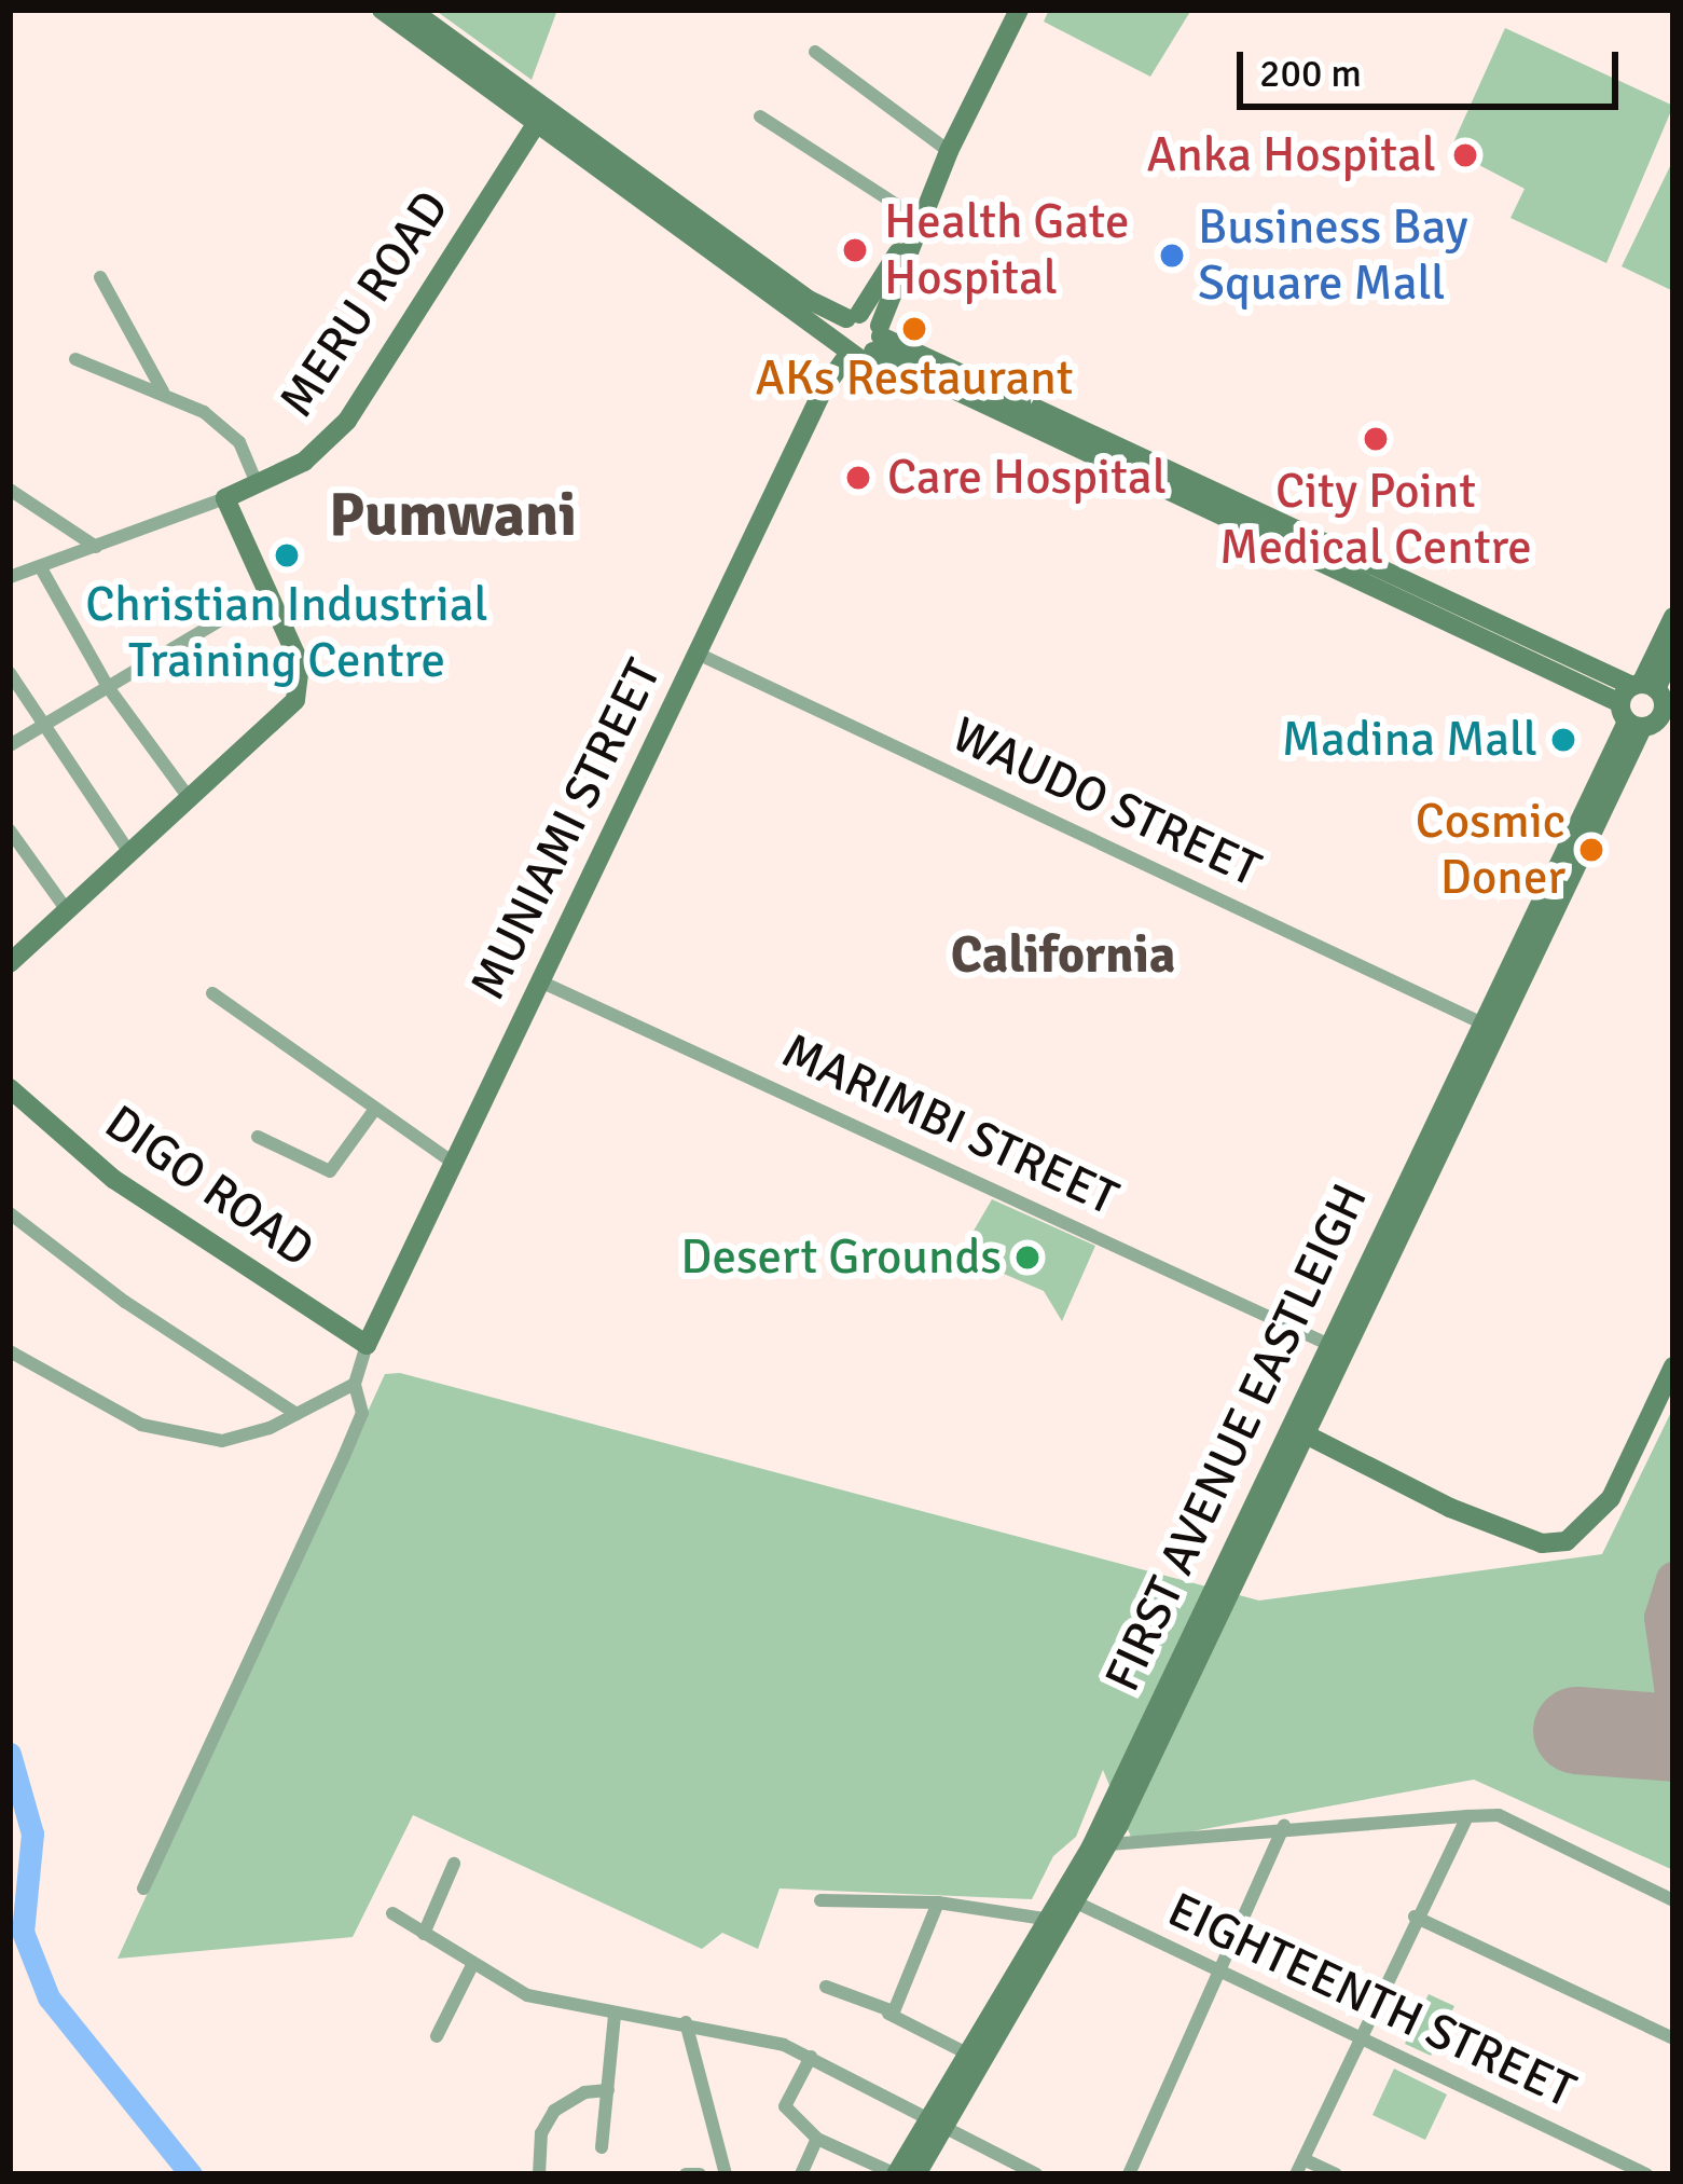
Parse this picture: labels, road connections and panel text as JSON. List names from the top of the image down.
{
  "streets": {
    "main road": [
      "MERU ROAD",
      "MUNIAMI STREET",
      "DIGO ROAD",
      "FIRST AVENUE EASTLEIGH"
    ],
    "street": ["WAUDO STREET", "MARIMBI STREET", "EIGHTEENTH STREET"]
  },
  "crossings": [
    ["WAUDO STREET", "MUNIAMI STREET"],
    ["WAUDO STREET", "FIRST AVENUE EASTLEIGH"],
    ["MUNIAMI STREET", "MARIMBI STREET"],
    ["MUNIAMI STREET", "DIGO ROAD"],
    ["MARIMBI STREET", "FIRST AVENUE EASTLEIGH"],
    ["FIRST AVENUE EASTLEIGH", "EIGHTEENTH STREET"]
  ],
  "districts": ["Pumwani", "California"],
  "places": [
    "Anka Hospital",
    "Health Gate Hospital",
    "Business Bay Square Mall",
    "AKs Restaurant",
    "City Point Medical Centre",
    "Care Hospital",
    "Christian Industrial Training Centre",
    "Madina Mall",
    "Cosmic Doner",
    "Desert Grounds"
  ],
  "scale_bar": "200 m"
}
